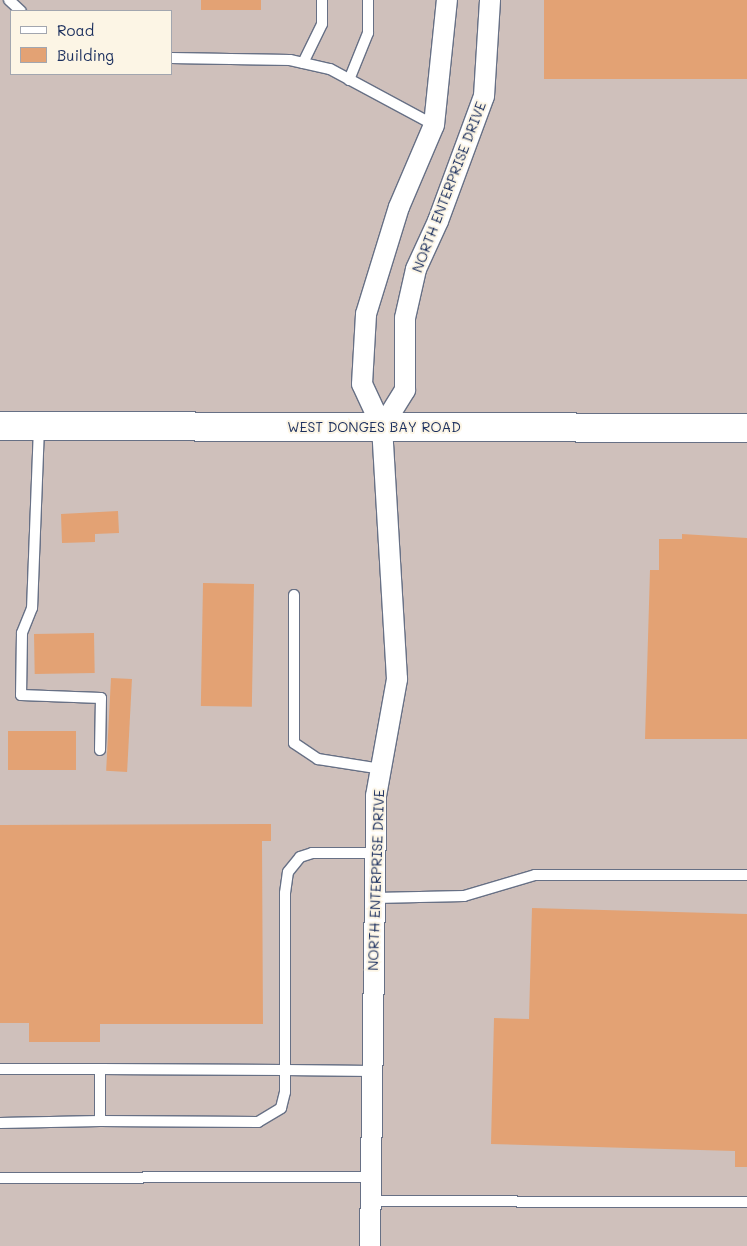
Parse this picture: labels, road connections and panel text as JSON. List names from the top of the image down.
{
  "streets": {
    "street": ["NORTH ENTERPRISE DRIVE", "WEST DONGES BAY ROAD"]
  },
  "crossings": [
    ["NORTH ENTERPRISE DRIVE", "WEST DONGES BAY ROAD"]
  ],
  "legend": ["Road", "Building"]
}
